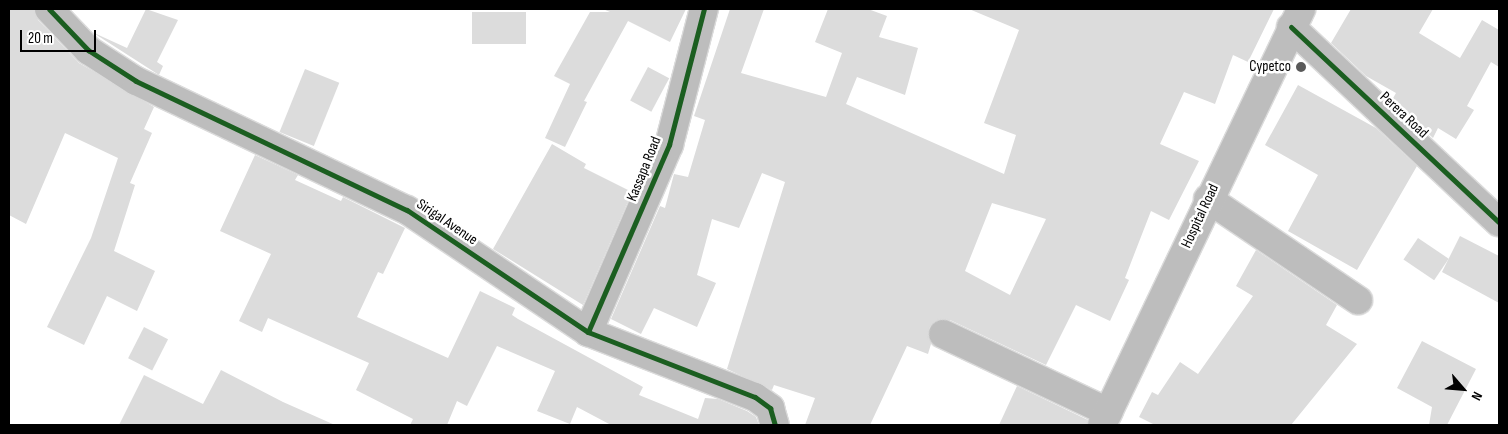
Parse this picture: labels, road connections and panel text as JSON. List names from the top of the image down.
{
  "streets": {
    "street": [
      "Perera Road",
      "Kassapa Road",
      "Hospital Road",
      "Sirigal Avenue"
    ]
  },
  "crossings": [
    ["Perera Road", "Hospital Road"],
    ["Kassapa Road", "Sirigal Avenue"]
  ],
  "places": ["Cypetco"],
  "scale_bar": "20 m",
  "north": "bottom right"
}
